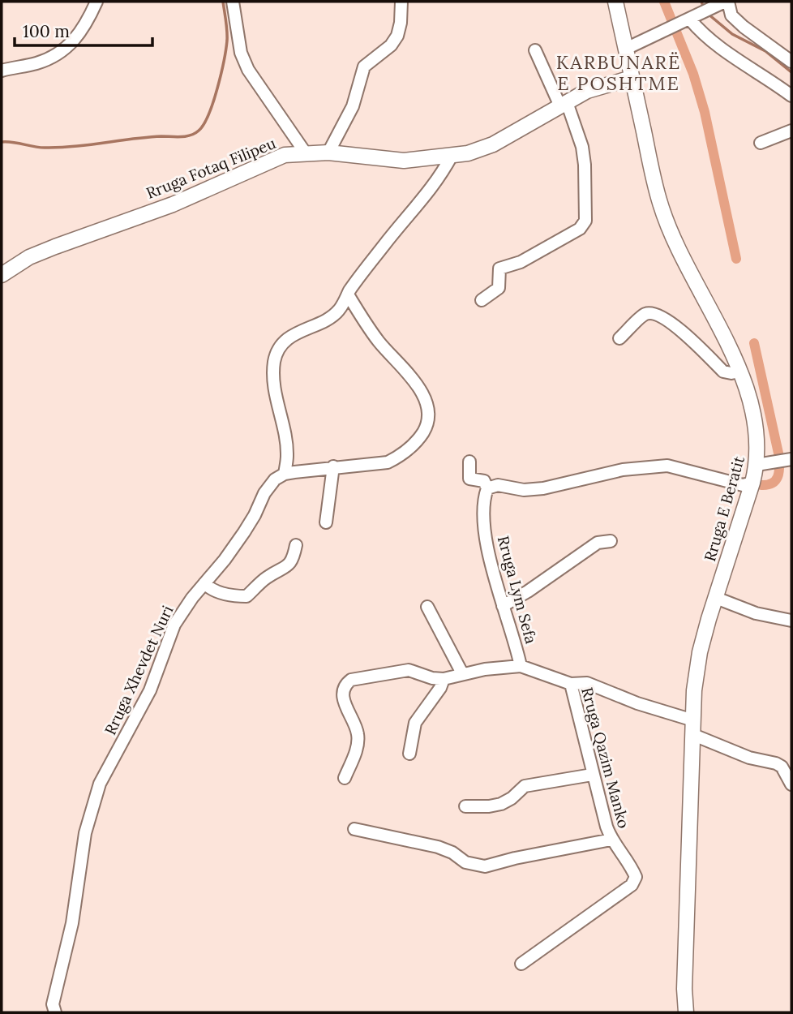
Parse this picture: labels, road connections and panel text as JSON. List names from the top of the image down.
{
  "streets": {
    "main road": ["Rruga Fotaq Filipeu", "Rruga E Beratit"],
    "street": ["Rruga Lym Sefa", "Rruga Xhevdet Nuri", "Rruga Qazim Manko"]
  },
  "crossings": [
    ["Rruga Fotaq Filipeu", "Rruga E Beratit"]
  ],
  "districts": ["KARBUNARË E POSHTME"],
  "scale_bar": "100 m"
}
